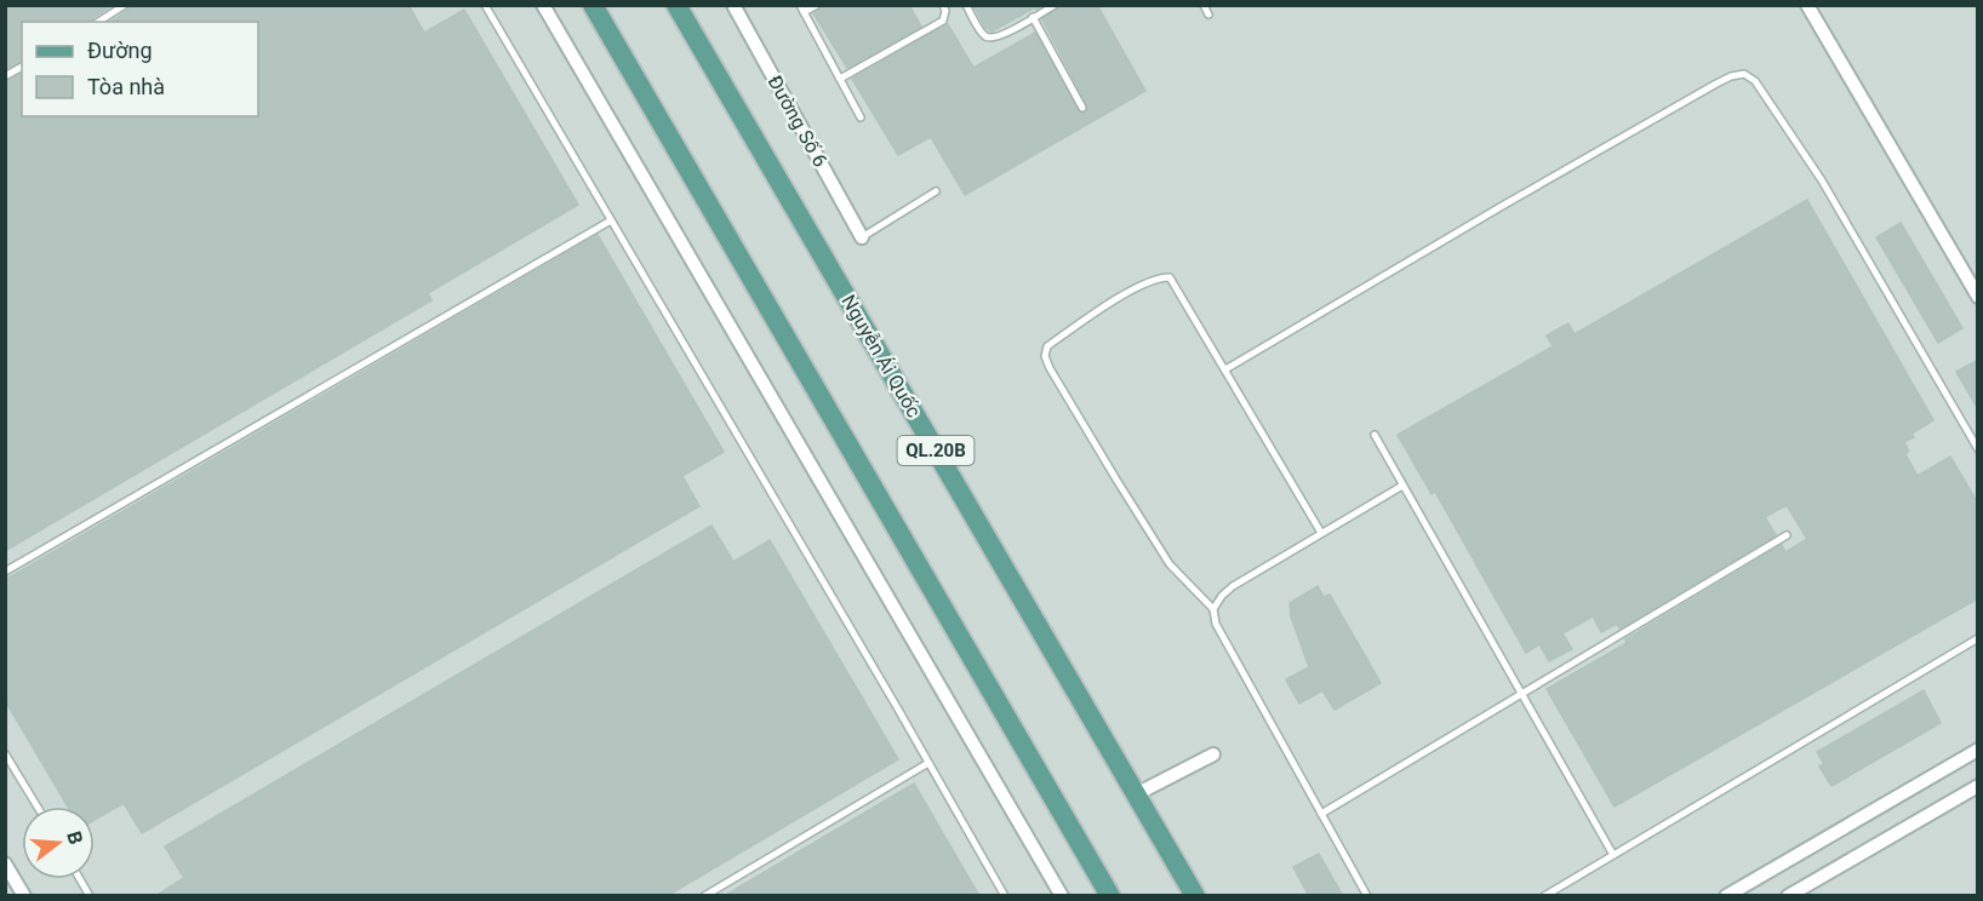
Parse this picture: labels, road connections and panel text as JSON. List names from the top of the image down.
{
  "streets": {
    "main road": ["Nguyễn Ái Quốc", "QL.20B"],
    "street": ["Đường Số 6"]
  },
  "legend": ["Đường", "Tòa nhà"],
  "north": "right"
}
